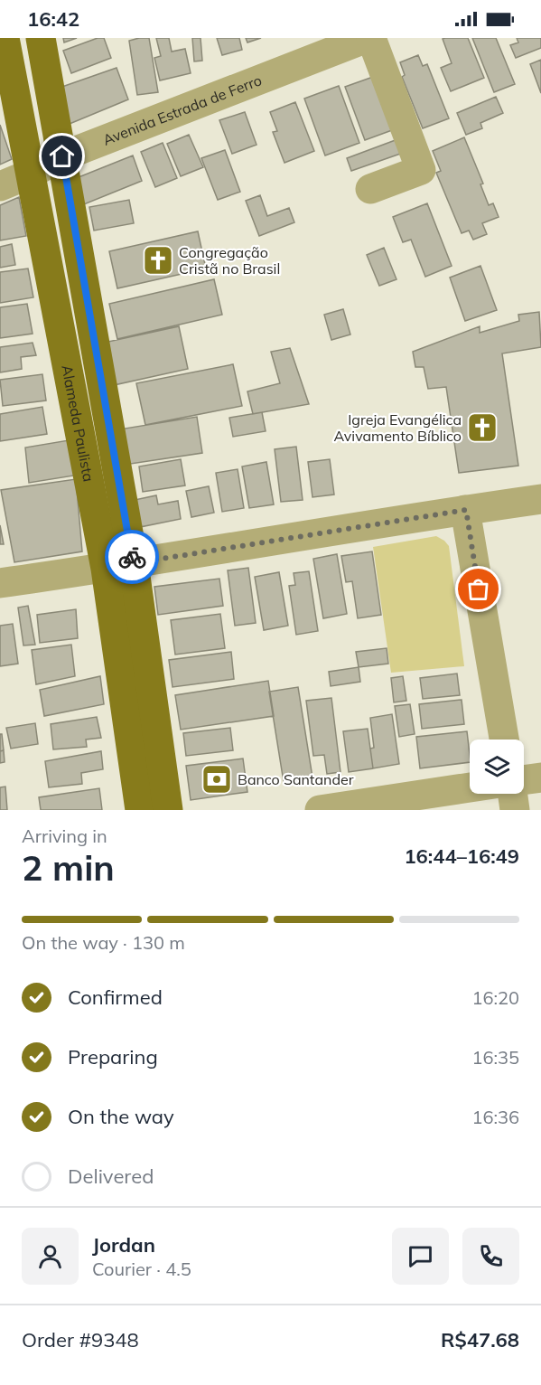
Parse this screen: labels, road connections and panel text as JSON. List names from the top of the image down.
{
  "streets": {
    "main road": ["Alameda Paulista"],
    "street": ["Avenida Estrada de Ferro"]
  },
  "crossings": [
    ["Avenida Estrada de Ferro", "Alameda Paulista"]
  ],
  "places": {
    "church": ["Congregação Cristã no Brasil", "Igreja Evangélica Avivamento Bíblico"],
    "bank": ["Banco Santander"]
  },
  "page": {
    "status": "16:42",
    "heading": ["2 min", "Arriving in", "16:44–16:49"],
    "panel": [
      "Jordan",
      "Courier · 4.5",
      "Order #9348",
      "R$47.68"
    ],
    "bar": "On the way · 130 m",
    "list": [
      ["Confirmed", "16:20"],
      ["Preparing", "16:35"],
      ["On the way", "16:36"],
      "Delivered"
    ]
  }
}
